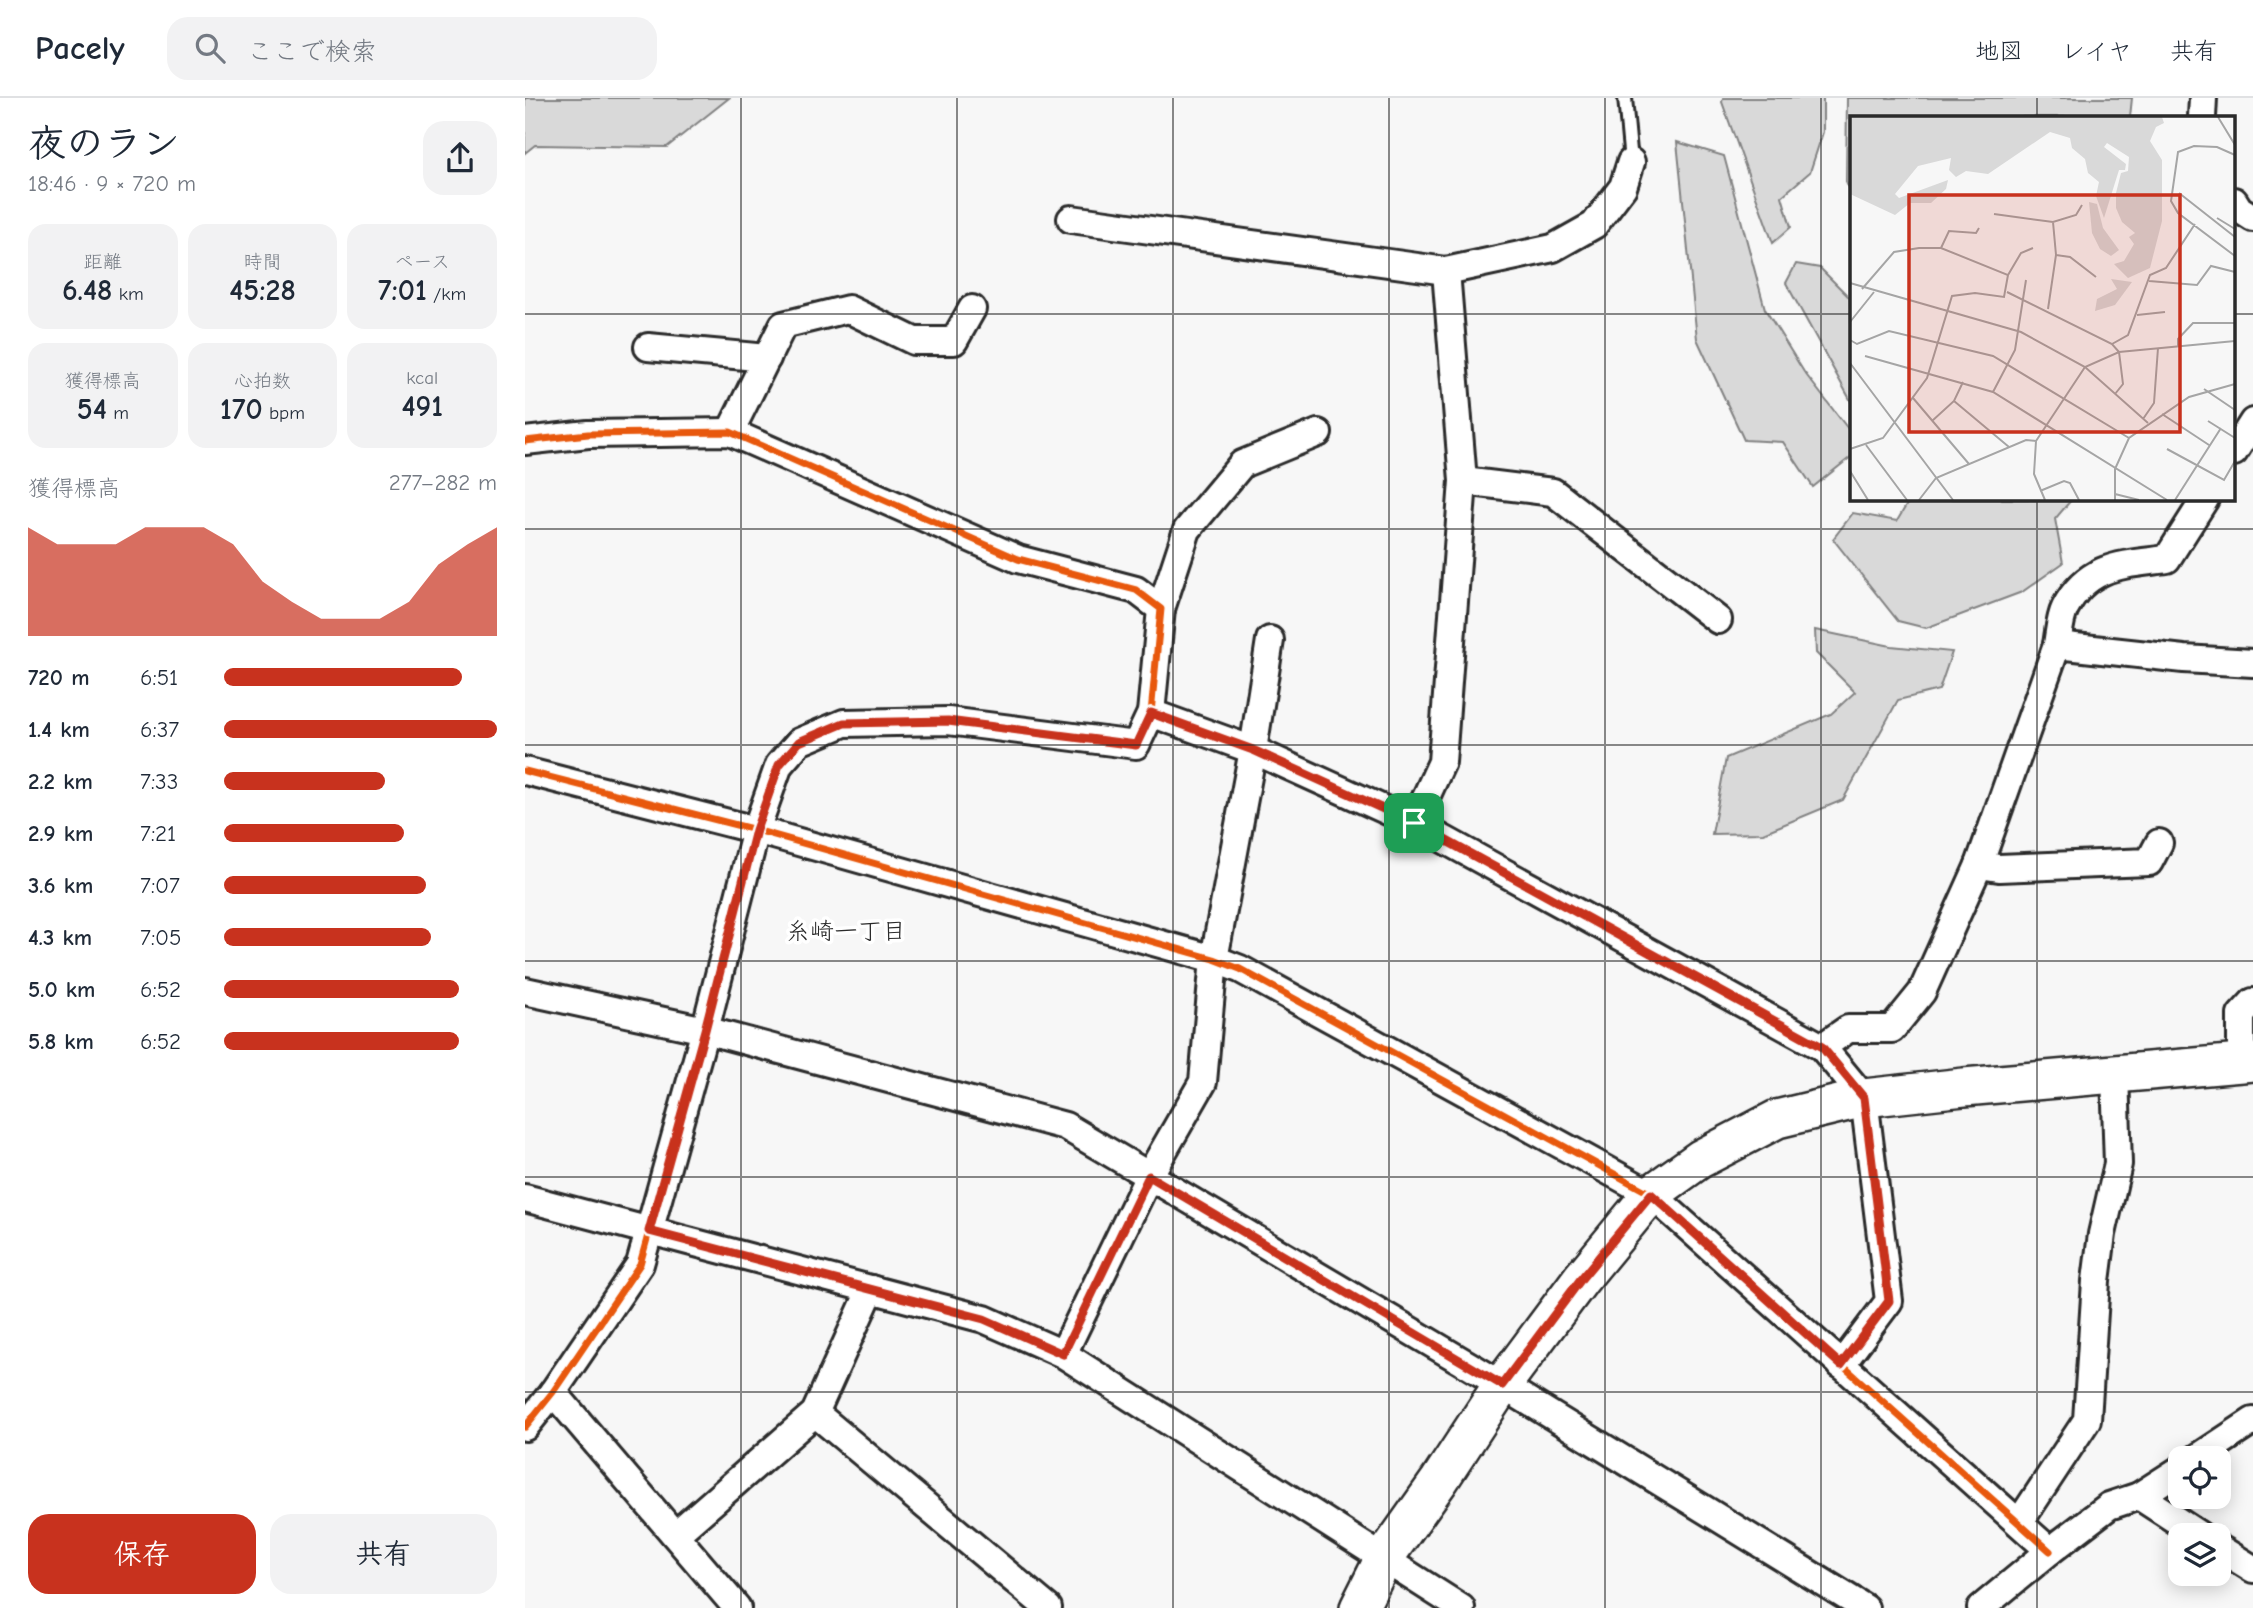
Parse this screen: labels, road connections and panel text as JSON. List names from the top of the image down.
{
  "districts": ["糸崎一丁目"],
  "page": {
    "header": "Pacely",
    "search": "ここで検索",
    "nav": ["地図", "レイヤ", "共有"],
    "heading": ["夜のラン", "18:46 · 9 × 720 m"],
    "stats": [
      ["距離", "6.48 km"],
      ["時間", "45:28"],
      ["ペース", "7:01 /km"],
      ["獲得標高", "54 m"],
      ["心拍数", "170 bpm"],
      ["kcal", "491"]
    ],
    "chart": ["獲得標高", "277–282 m"],
    "list": [
      {
        "name": "720 m",
        "note": "6:51"
      },
      {
        "name": "1.4 km",
        "note": "6:37"
      },
      {
        "name": "2.2 km",
        "note": "7:33"
      },
      {
        "name": "2.9 km",
        "note": "7:21"
      },
      {
        "name": "3.6 km",
        "note": "7:07"
      },
      {
        "name": "4.3 km",
        "note": "7:05"
      },
      {
        "name": "5.0 km",
        "note": "6:52"
      },
      {
        "name": "5.8 km",
        "note": "6:52"
      }
    ],
    "buttons": ["保存", "共有"]
  }
}
